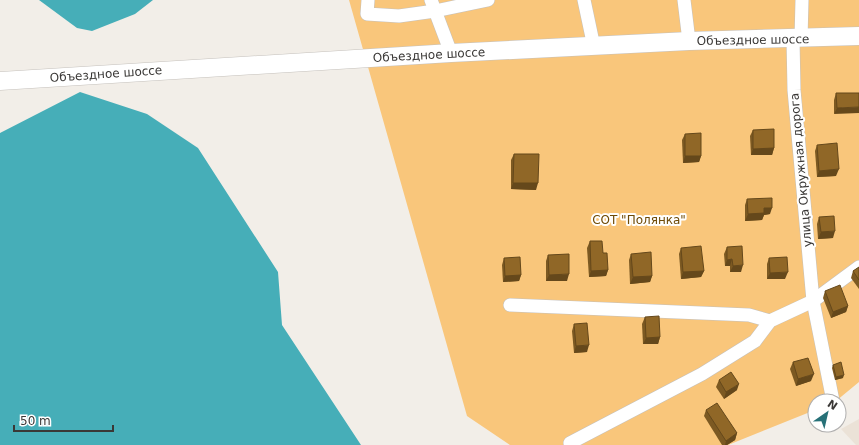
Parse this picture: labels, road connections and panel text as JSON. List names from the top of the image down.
{
  "streets": {
    "main road": ["Объездное шоссе"],
    "street": ["улица Окружная дорога"]
  },
  "crossings": [
    ["Объездное шоссе", "улица Окружная дорога"]
  ],
  "parks": ["СОТ \"Полянка\""],
  "scale_bar": "50 m",
  "north": "top right"
}
